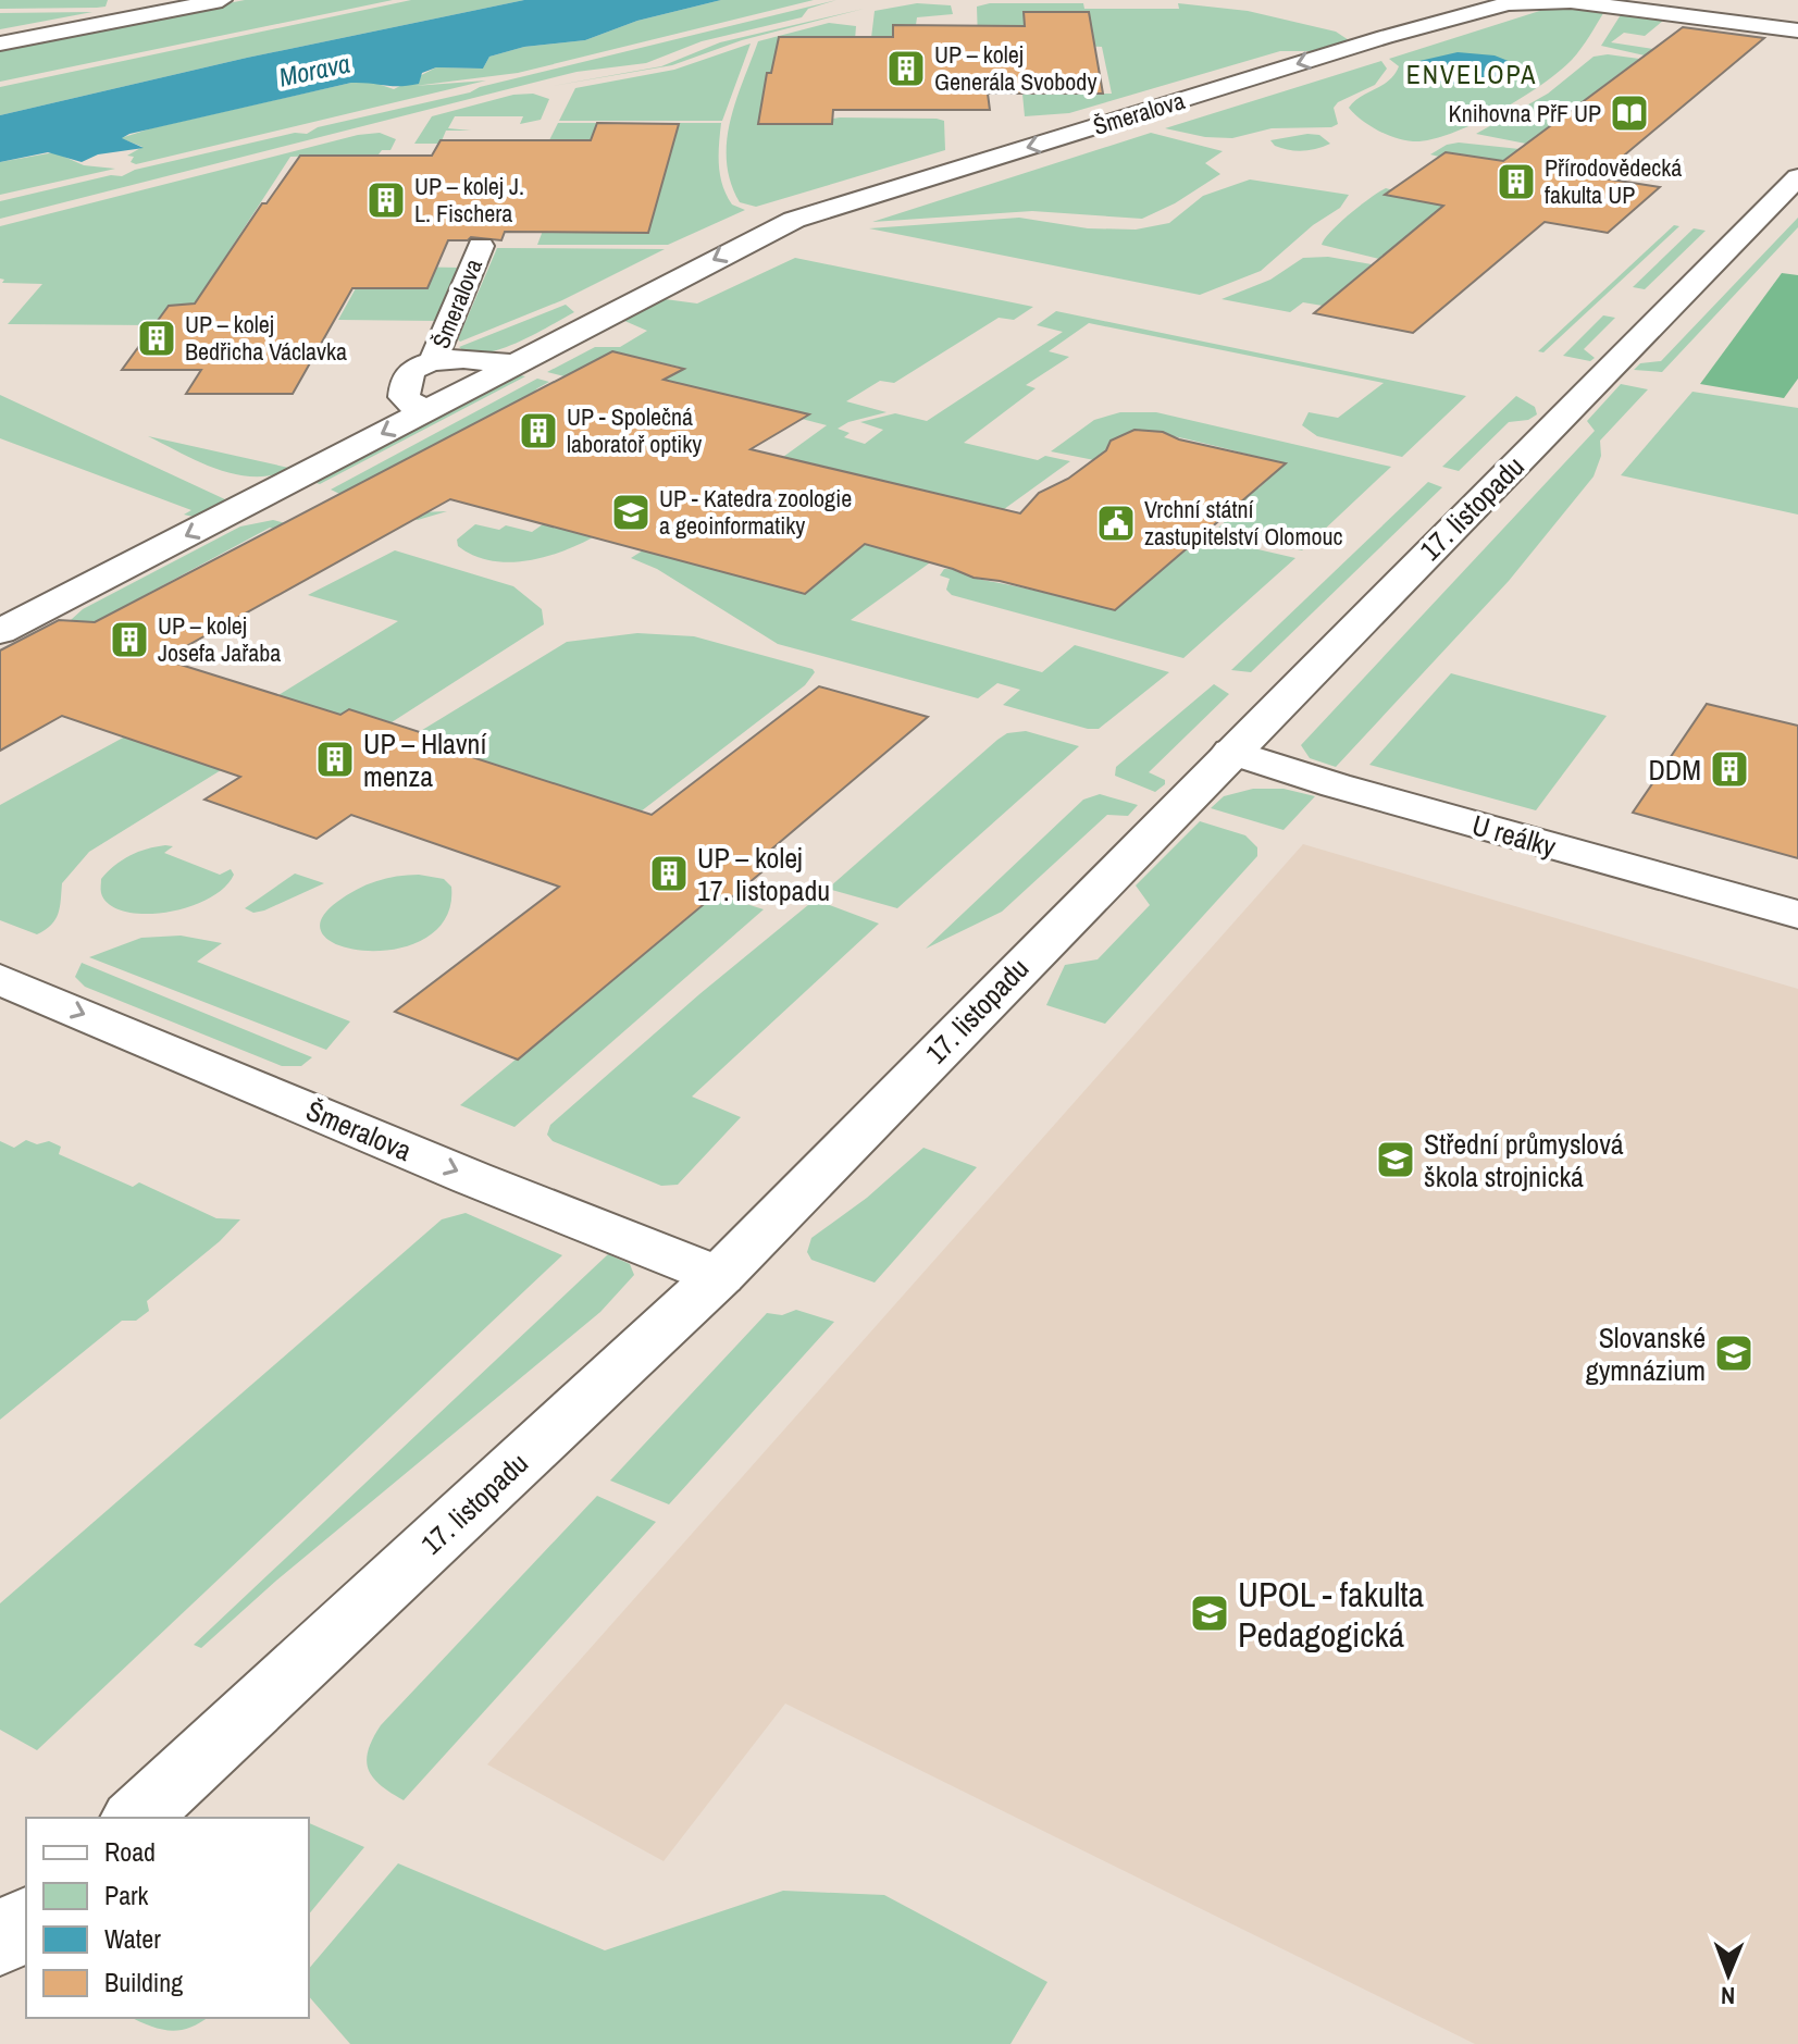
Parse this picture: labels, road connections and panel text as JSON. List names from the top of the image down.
{
  "streets": {
    "street": ["Šmeralova", "17. listopadu", "U reálky"]
  },
  "crossings": [
    ["Šmeralova", "17. listopadu"],
    ["17. listopadu", "U reálky"]
  ],
  "districts": ["ENVELOPA"],
  "water": ["Morava"],
  "places": {
    "building": [
      "UP – kolej Generála Svobody",
      "Přírodovědecká fakulta UP",
      "UP – kolej J. L. Fischera",
      "UP – kolej Bedřicha Václavka",
      "UP - Společná laboratoř optiky",
      "UP – kolej Josefa Jařaba",
      "UP – Hlavní menza",
      "DDM",
      "UP – kolej 17. listopadu"
    ],
    "library": ["Knihovna PřF UP"],
    "school or university": [
      "UP - Katedra zoologie a geoinformatiky",
      "Střední průmyslová škola strojnická",
      "Slovanské gymnázium",
      "UPOL - fakulta Pedagogická"
    ],
    "public building": ["Vrchní státní zastupitelství Olomouc"]
  },
  "legend": [
    "Road",
    "Park",
    "Water",
    "Building"
  ],
  "north": "bottom"
}
